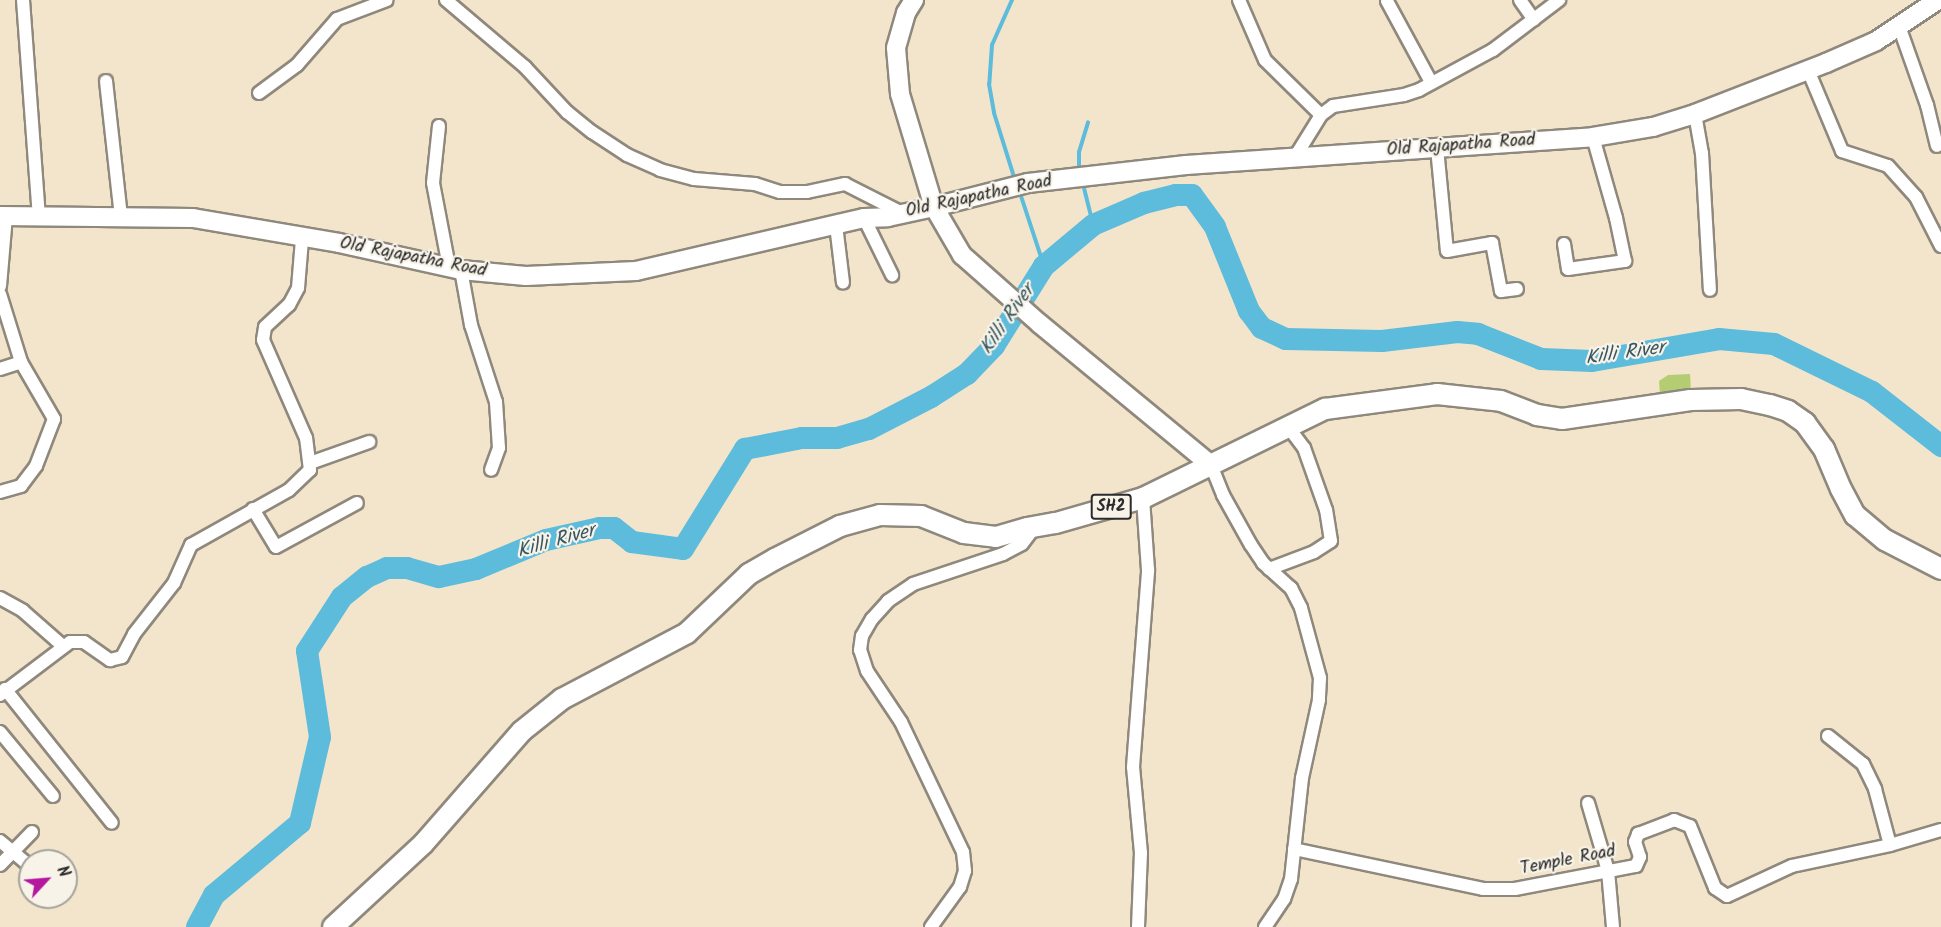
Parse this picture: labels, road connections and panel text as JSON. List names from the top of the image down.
{
  "streets": {
    "main road": ["Old Rajapatha Road", "SH2"],
    "street": ["Temple Road"]
  },
  "water": ["Killi River"],
  "north": "top right"
}
